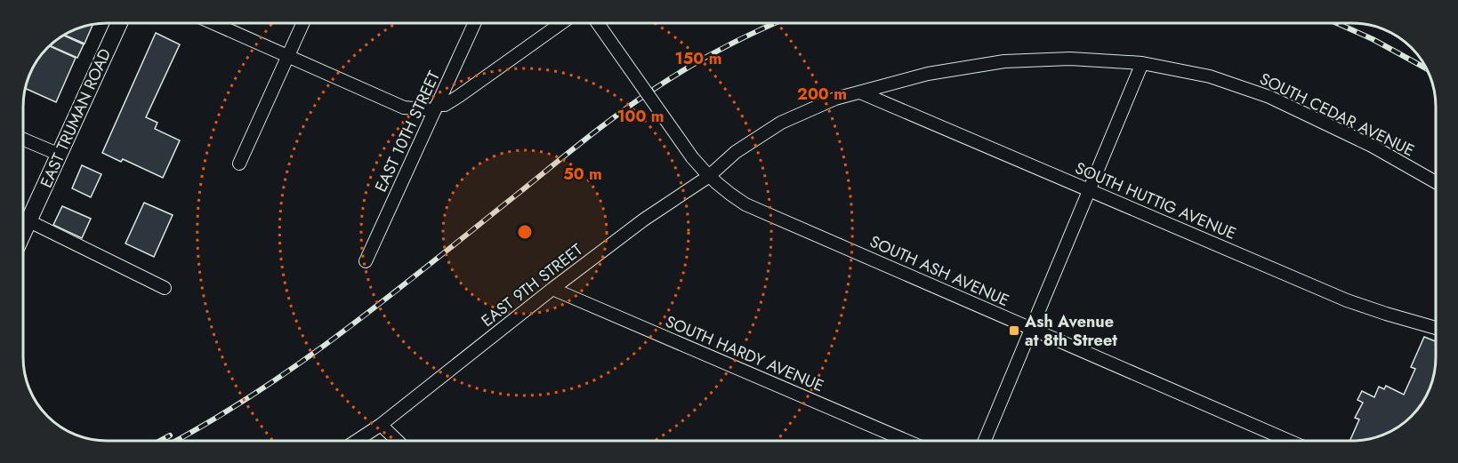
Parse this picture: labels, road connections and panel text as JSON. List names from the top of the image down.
{
  "streets": {
    "main road": ["EAST TRUMAN ROAD"],
    "street": [
      "SOUTH CEDAR AVENUE",
      "EAST 10TH STREET",
      "SOUTH HUTTIG AVENUE",
      "SOUTH ASH AVENUE",
      "EAST 9TH STREET",
      "SOUTH HARDY AVENUE"
    ]
  },
  "crossings": [
    ["SOUTH CEDAR AVENUE", "SOUTH HUTTIG AVENUE"],
    ["SOUTH CEDAR AVENUE", "SOUTH ASH AVENUE"],
    ["SOUTH CEDAR AVENUE", "EAST 9TH STREET"],
    ["SOUTH ASH AVENUE", "EAST 9TH STREET"],
    ["EAST 9TH STREET", "SOUTH HARDY AVENUE"]
  ],
  "places": {
    "transit": ["Ash Avenue at 8th Street"]
  },
  "rings": [
    "150 m",
    "200 m",
    "100 m",
    "50 m"
  ]
}
